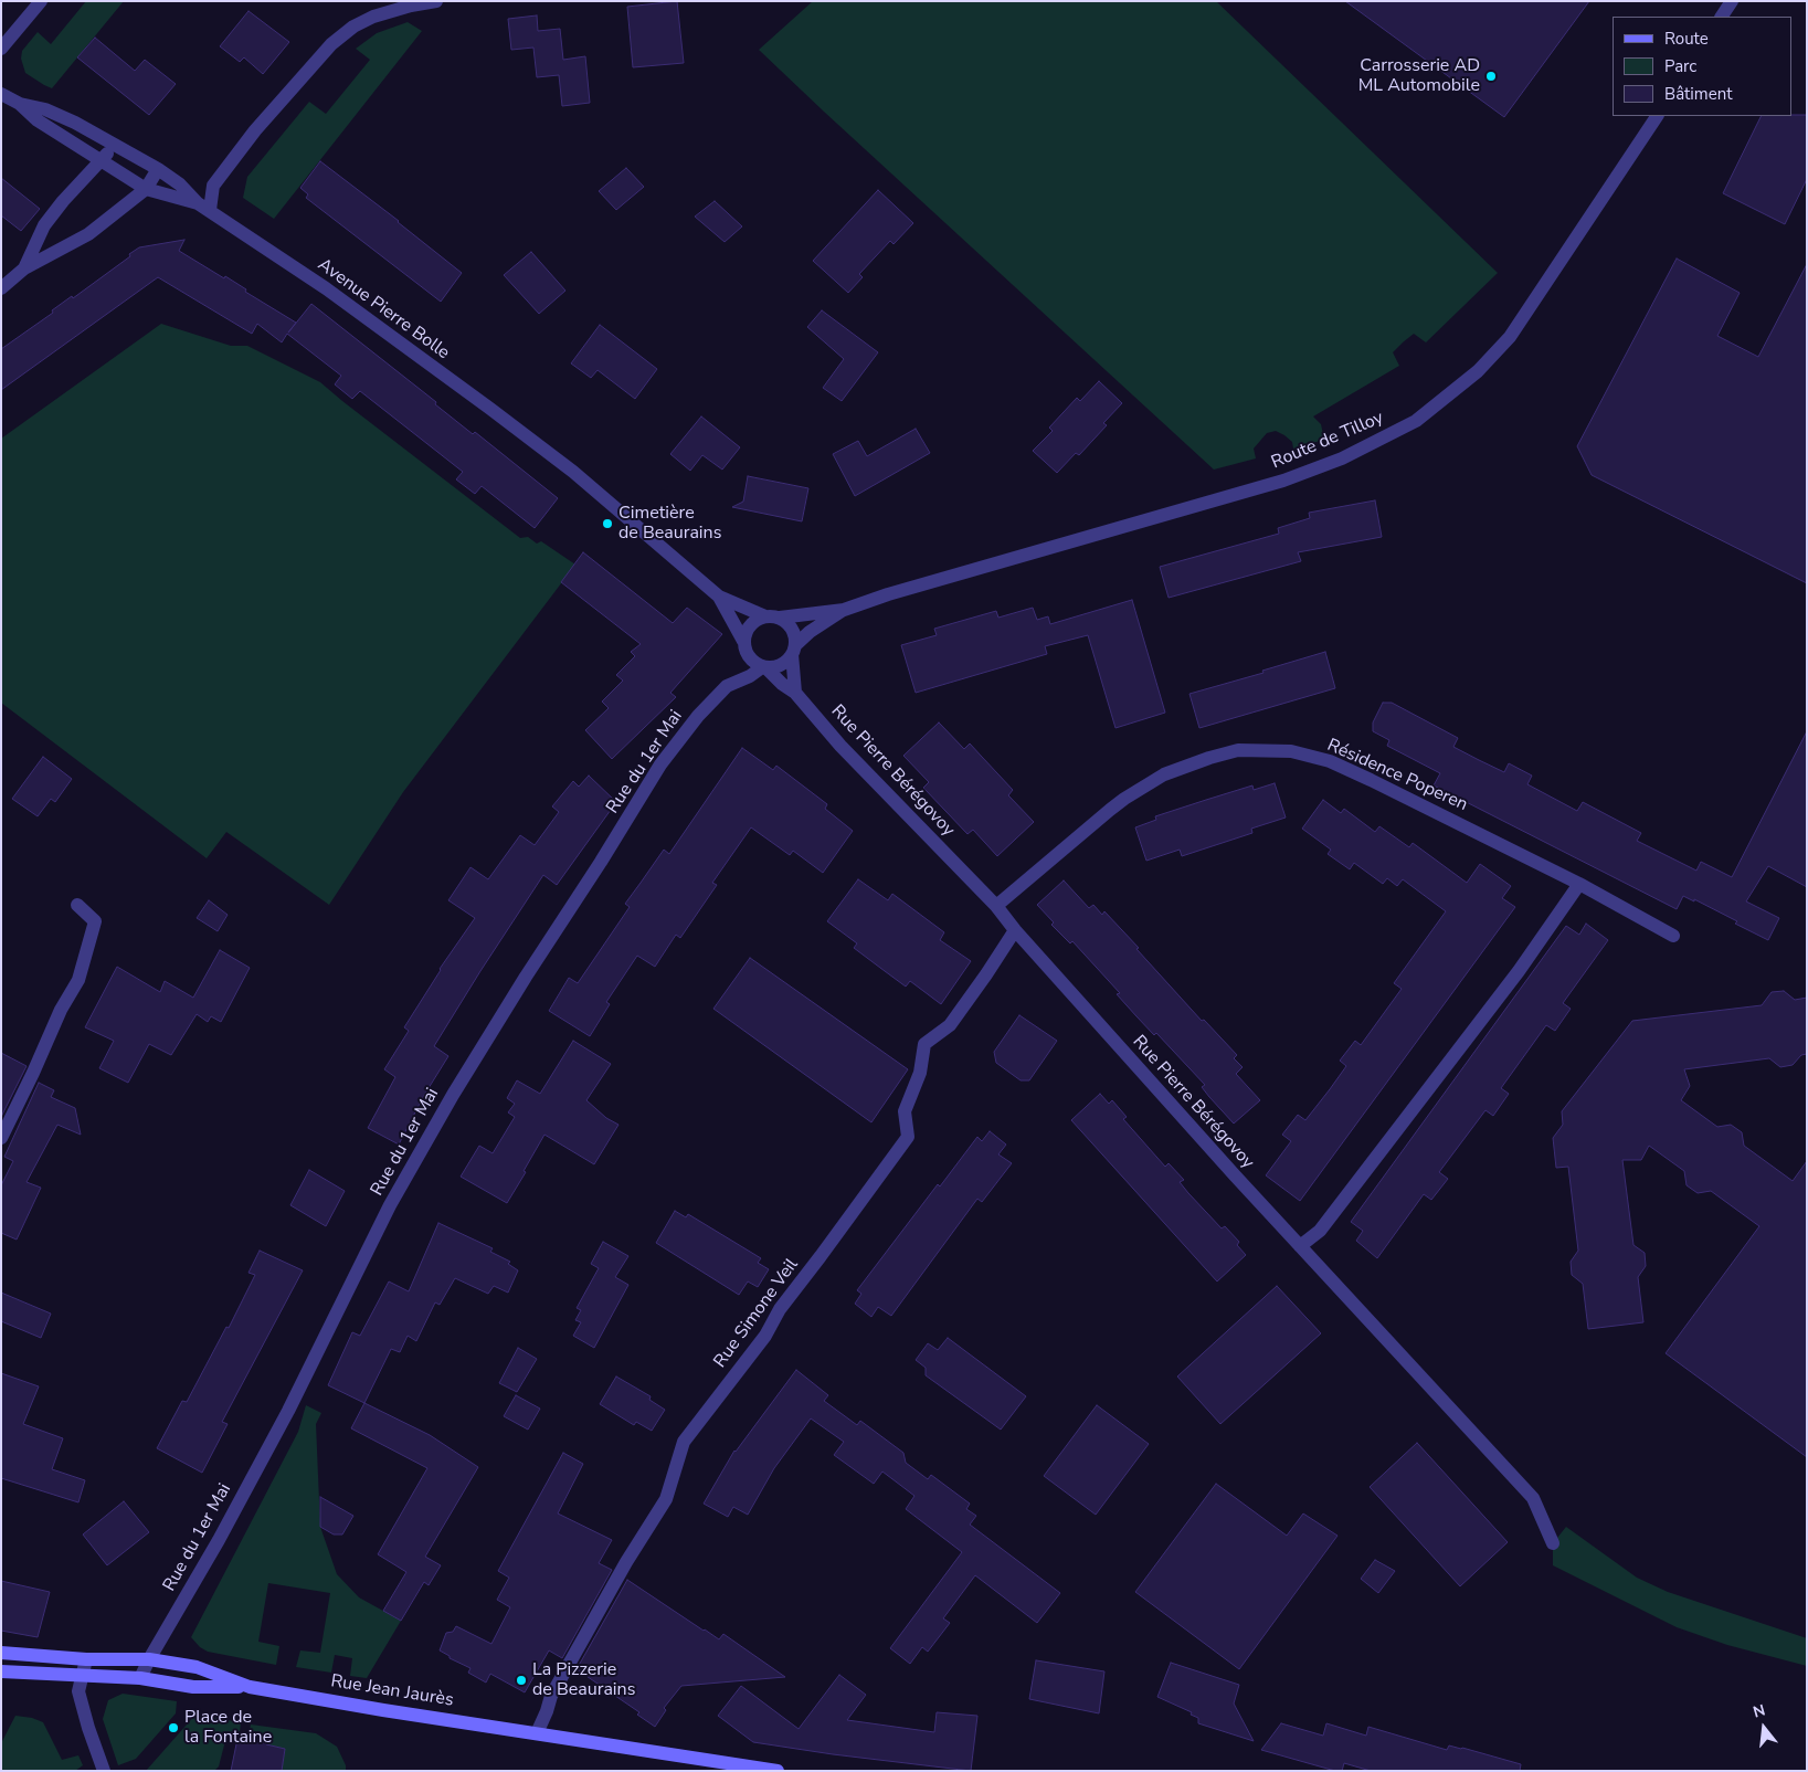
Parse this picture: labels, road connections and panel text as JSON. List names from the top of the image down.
{
  "streets": {
    "main road": ["Rue Jean Jaurès"],
    "street": [
      "Avenue Pierre Bolle",
      "Route de Tilloy",
      "Rue du 1er Mai",
      "Rue Pierre Bérégovoy",
      "Résidence Poperen",
      "Rue Simone Veil"
    ]
  },
  "crossings": [
    ["Avenue Pierre Bolle", "Route de Tilloy"],
    ["Avenue Pierre Bolle", "Rue du 1er Mai"],
    ["Avenue Pierre Bolle", "Rue Pierre Bérégovoy"],
    ["Route de Tilloy", "Rue du 1er Mai"],
    ["Route de Tilloy", "Rue Pierre Bérégovoy"],
    ["Rue du 1er Mai", "Rue Pierre Bérégovoy"],
    ["Rue du 1er Mai", "Rue Jean Jaurès"],
    ["Rue Pierre Bérégovoy", "Résidence Poperen"],
    ["Rue Pierre Bérégovoy", "Rue Simone Veil"],
    ["Rue Simone Veil", "Rue Jean Jaurès"]
  ],
  "places": [
    "Carrosserie AD ML Automobile",
    "Cimetière de Beaurains",
    "La Pizzerie de Beaurains",
    "Place de la Fontaine"
  ],
  "legend": ["Route", "Parc", "Bâtiment"],
  "north": "top"
}
